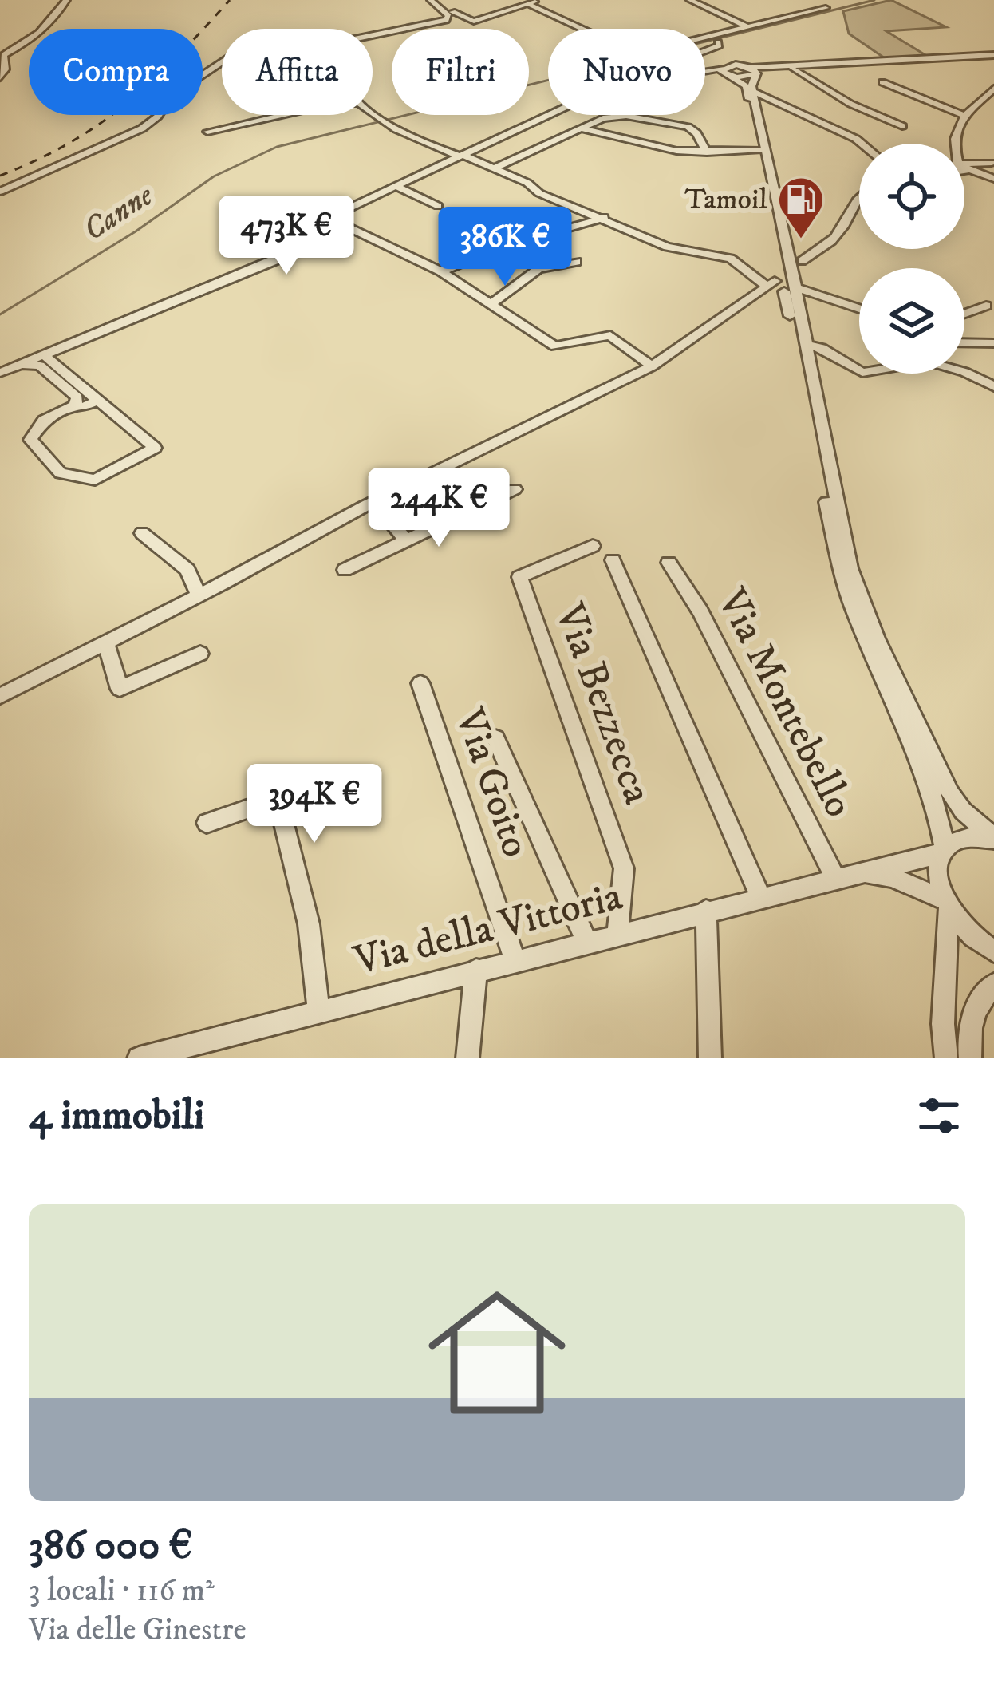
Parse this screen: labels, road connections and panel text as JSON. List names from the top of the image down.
{
  "streets": {
    "street": [
      "Via Montebello",
      "Via Bezzecca",
      "Via Goito",
      "Via della Vittoria"
    ]
  },
  "crossings": [
    ["Via Montebello", "Via della Vittoria"],
    ["Via Bezzecca", "Via della Vittoria"],
    ["Via Goito", "Via della Vittoria"]
  ],
  "water": ["Canne"],
  "places": {
    "fuel station": ["Tamoil"]
  },
  "page": {
    "chip": [
      "Compra",
      "Affitta",
      "Filtri",
      "Nuovo"
    ],
    "price": [
      "473K €",
      "386K €",
      "244K €",
      "394K €"
    ],
    "heading": "4 immobili",
    "list": [
      {
        "name": "386 000 €",
        "note": "3 locali · 116 m² · Via delle Ginestre"
      }
    ]
  }
}
